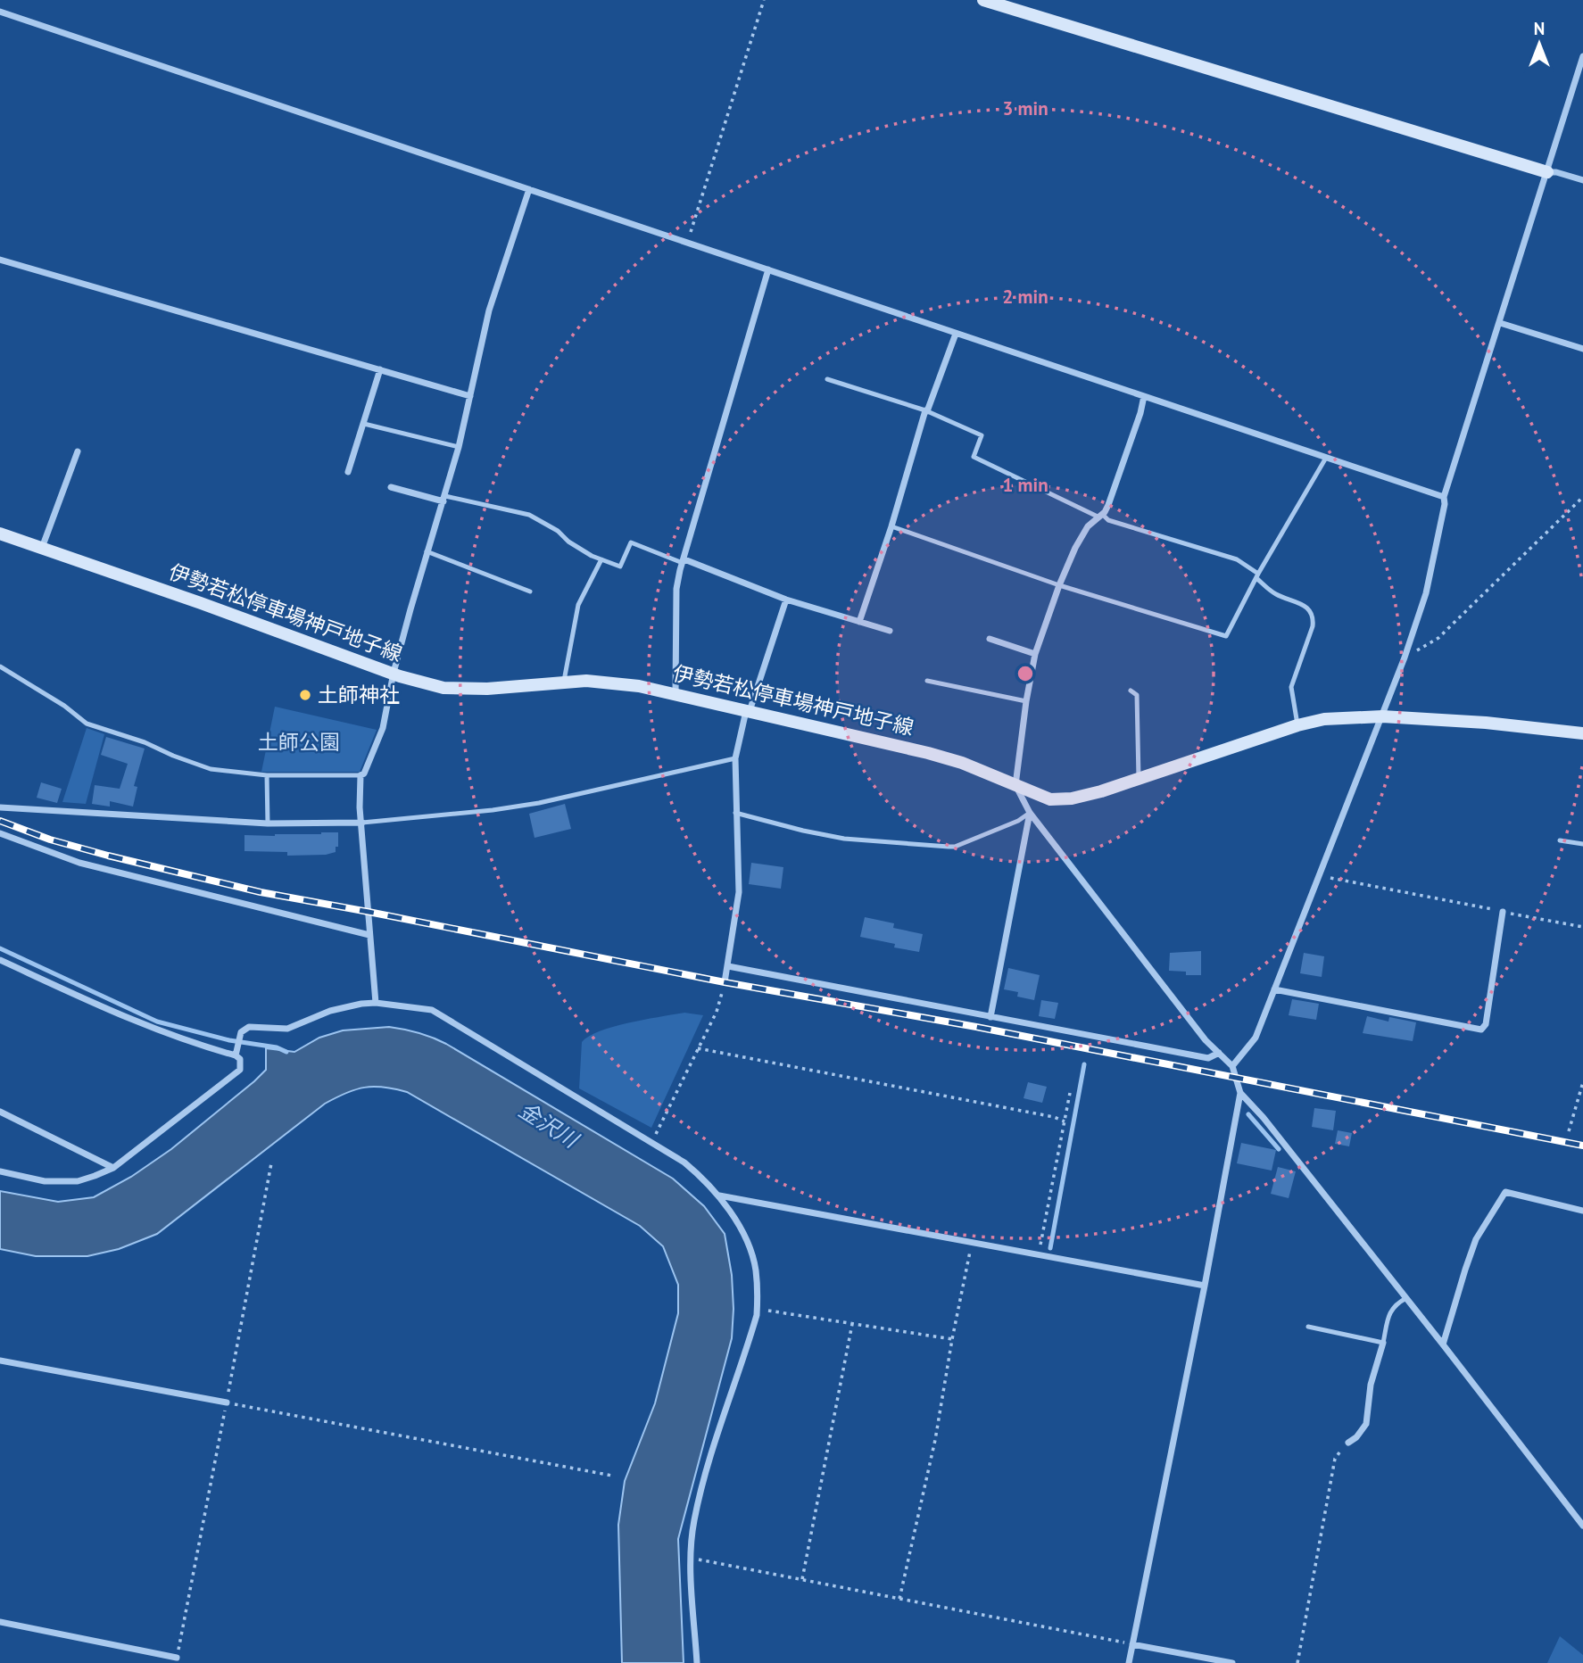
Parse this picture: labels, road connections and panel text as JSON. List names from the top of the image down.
{
  "streets": {
    "main road": ["伊勢若松停車場神戸地子線"]
  },
  "water": ["金沢川"],
  "parks": ["土師公園"],
  "places": ["土師神社"],
  "north": "top",
  "rings": ["3 min", "2 min", "1 min"]
}
